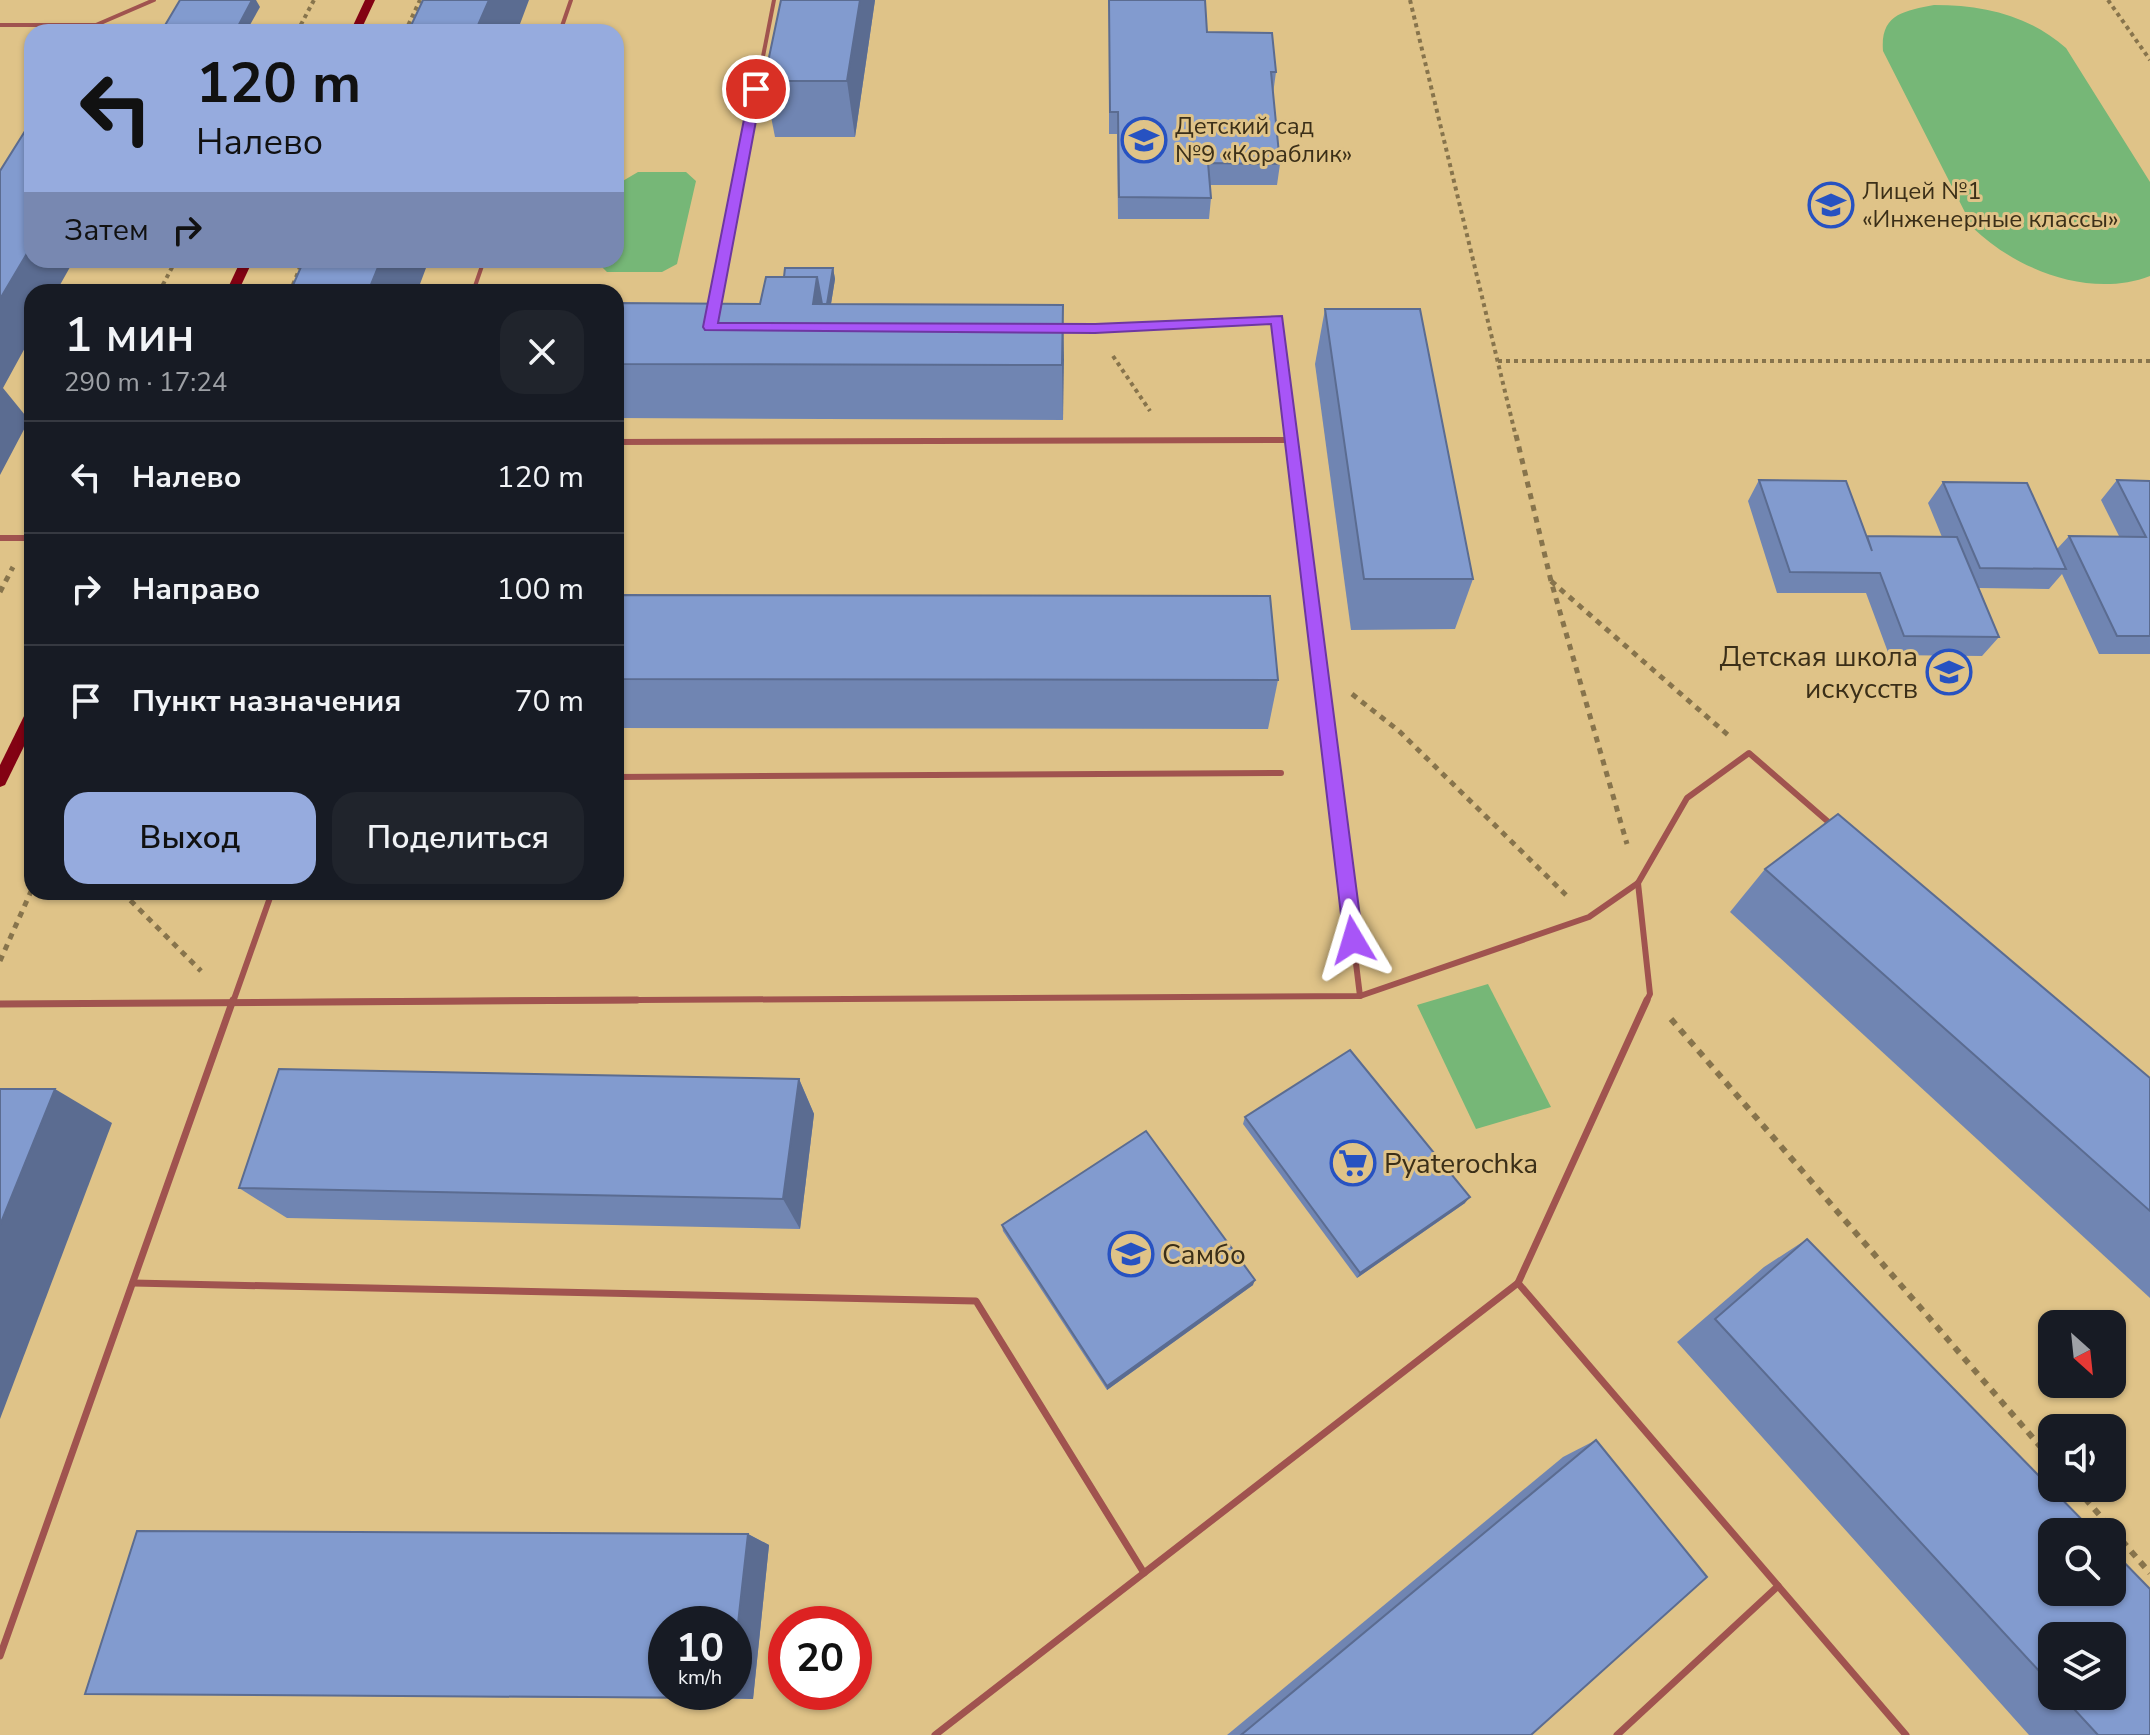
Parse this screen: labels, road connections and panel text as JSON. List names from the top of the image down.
{
  "places": {
    "school or university": [
      "Детский сад №9 «Кораблик»",
      "Лицей №1 «Инженерные классы»",
      "Детская школа искусств",
      "Самбо"
    ],
    "supermarket": ["Pyaterochka"]
  },
  "north": "bottom right",
  "page": {
    "turn": ["120 m", "Налево"],
    "then": "Затем",
    "heading": ["1 мин", "290 m · 17:24"],
    "list": [
      {
        "name": "Налево",
        "value": "120 m"
      },
      {
        "name": "Направо",
        "value": "100 m"
      },
      {
        "name": "Пункт назначения",
        "value": "70 m"
      }
    ],
    "buttons": ["Выход", "Поделиться"],
    "speed": "10 km/h",
    "limit": "20"
  }
}
